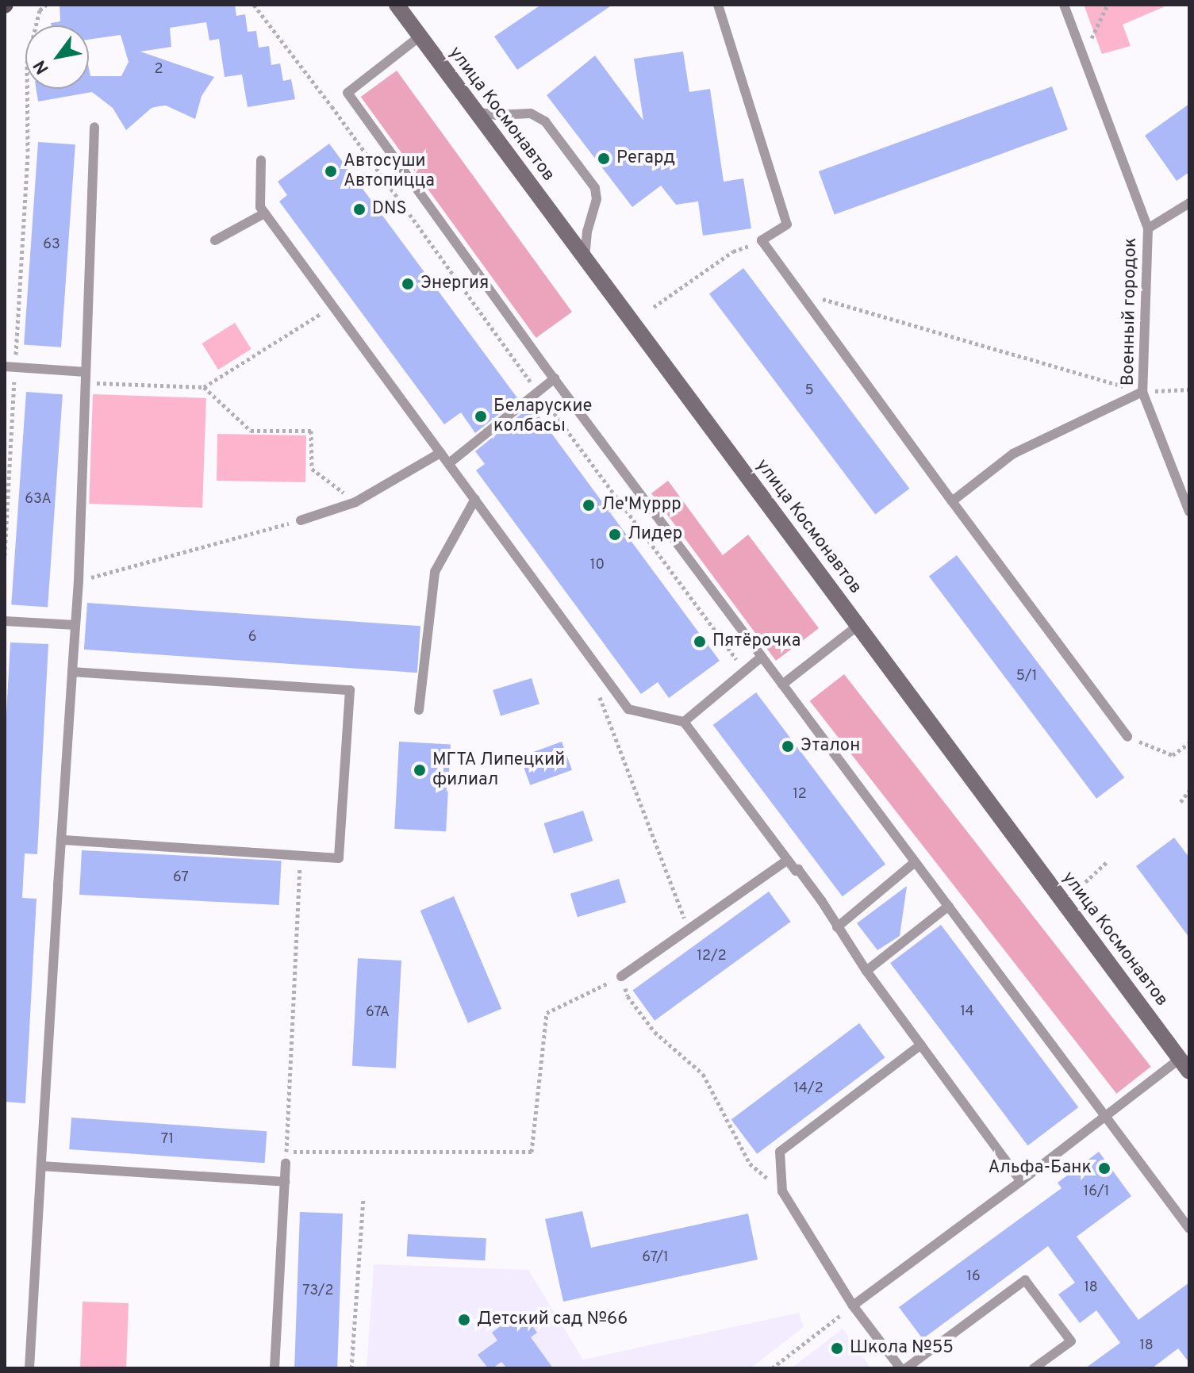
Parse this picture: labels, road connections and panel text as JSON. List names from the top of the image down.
{
  "streets": {
    "main road": ["улица Космонавтов"],
    "lane": ["Военный городок"]
  },
  "places": [
    "Регард",
    "Автосуши Автопицца",
    "DNS",
    "Энергия",
    "Беларуские колбасы",
    "Ле'Муррр",
    "Лидер",
    "Пятёрочка",
    "Эталон",
    "МГТА Липецкий филиал",
    "Альфа-Банк",
    "Детский сад №66",
    "Школа №55"
  ],
  "house_numbers": [
    "2",
    "63",
    "5",
    "63А",
    "10",
    "6",
    "5/1",
    "12",
    "67",
    "12/2",
    "14",
    "67А",
    "14/2",
    "71",
    "16/1",
    "67/1",
    "16",
    "18",
    "73/2",
    "18"
  ],
  "north": "bottom left"
}
